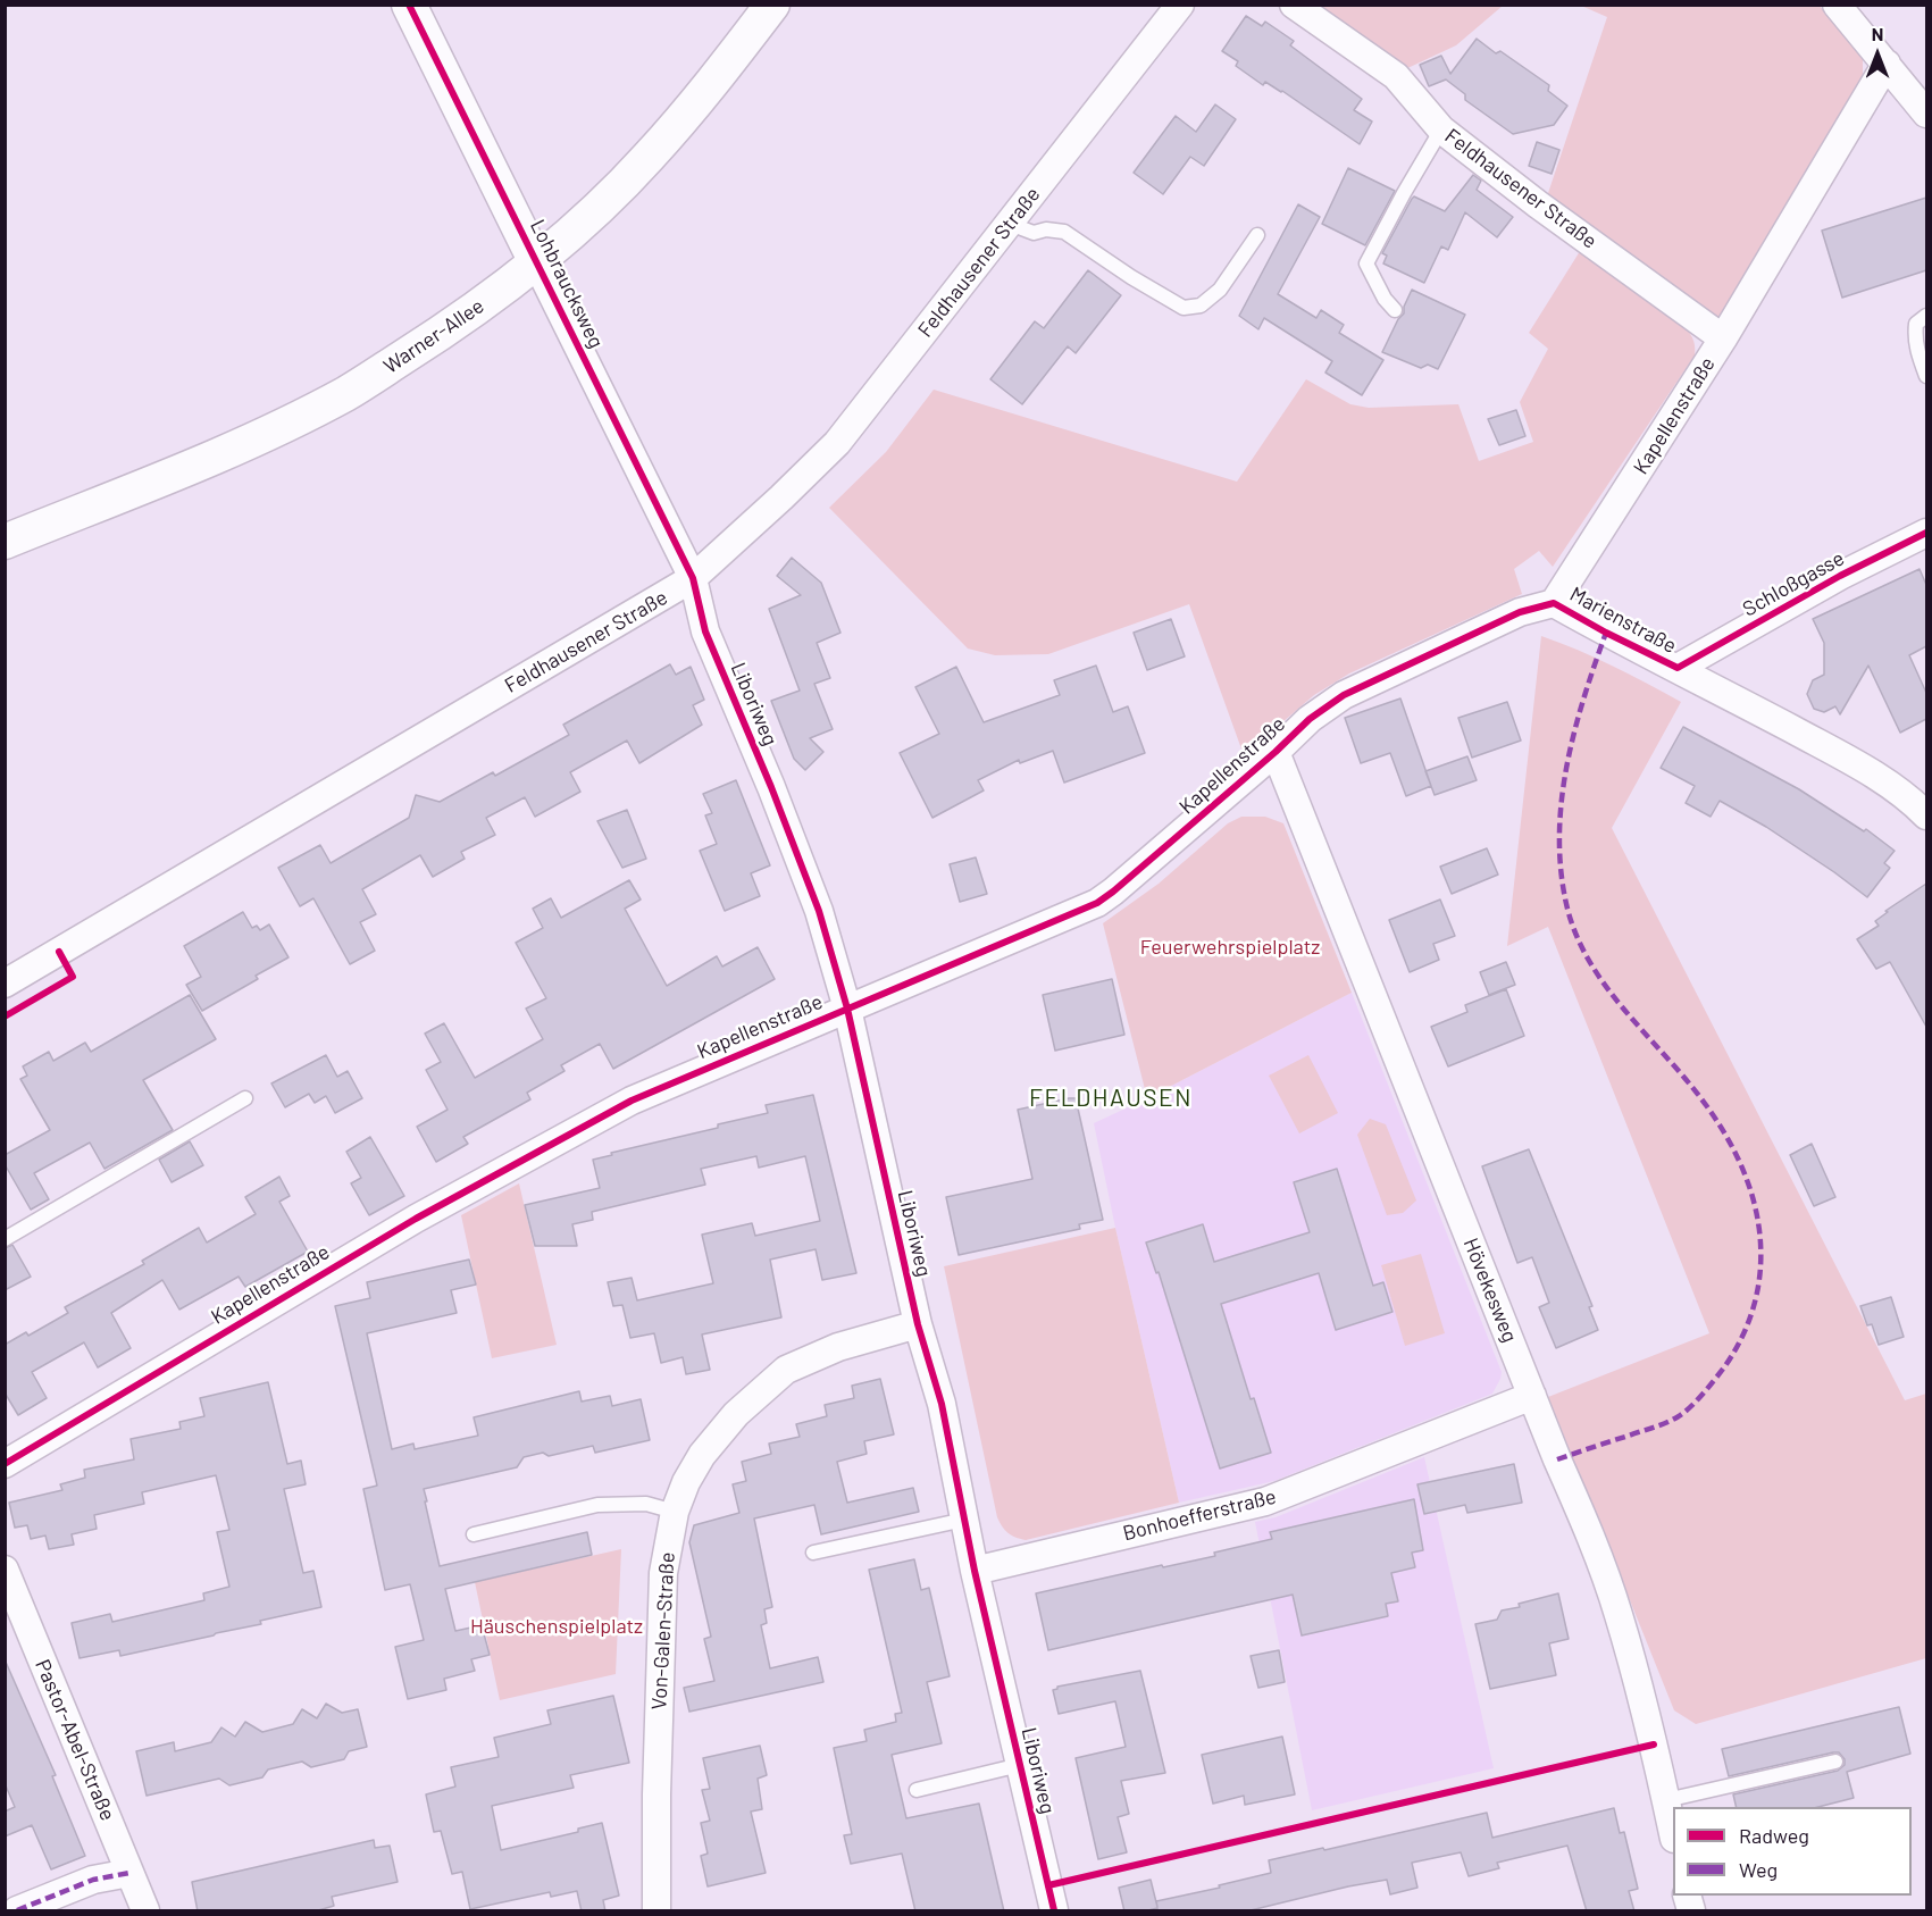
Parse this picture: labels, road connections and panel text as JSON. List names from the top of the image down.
{
  "streets": {
    "street": [
      "Feldhausener Straße",
      "Lohbraucksweg",
      "Warner-Allee",
      "Kapellenstraße",
      "Schloßgasse",
      "Marienstraße",
      "Liboriweg",
      "Hövekesweg",
      "Bonhoefferstraße",
      "Von-Galen-Straße",
      "Pastor-Abel-Straße"
    ]
  },
  "crossings": [
    ["Feldhausener Straße", "Lohbraucksweg"],
    ["Feldhausener Straße", "Kapellenstraße"],
    ["Feldhausener Straße", "Liboriweg"],
    ["Lohbraucksweg", "Warner-Allee"],
    ["Lohbraucksweg", "Liboriweg"],
    ["Kapellenstraße", "Marienstraße"],
    ["Kapellenstraße", "Liboriweg"],
    ["Kapellenstraße", "Hövekesweg"],
    ["Schloßgasse", "Marienstraße"],
    ["Liboriweg", "Bonhoefferstraße"],
    ["Liboriweg", "Von-Galen-Straße"],
    ["Hövekesweg", "Bonhoefferstraße"]
  ],
  "districts": ["FELDHAUSEN"],
  "parks": ["Feuerwehrspielplatz", "Häuschenspielplatz"],
  "legend": ["Radweg", "Weg"],
  "north": "top"
}
